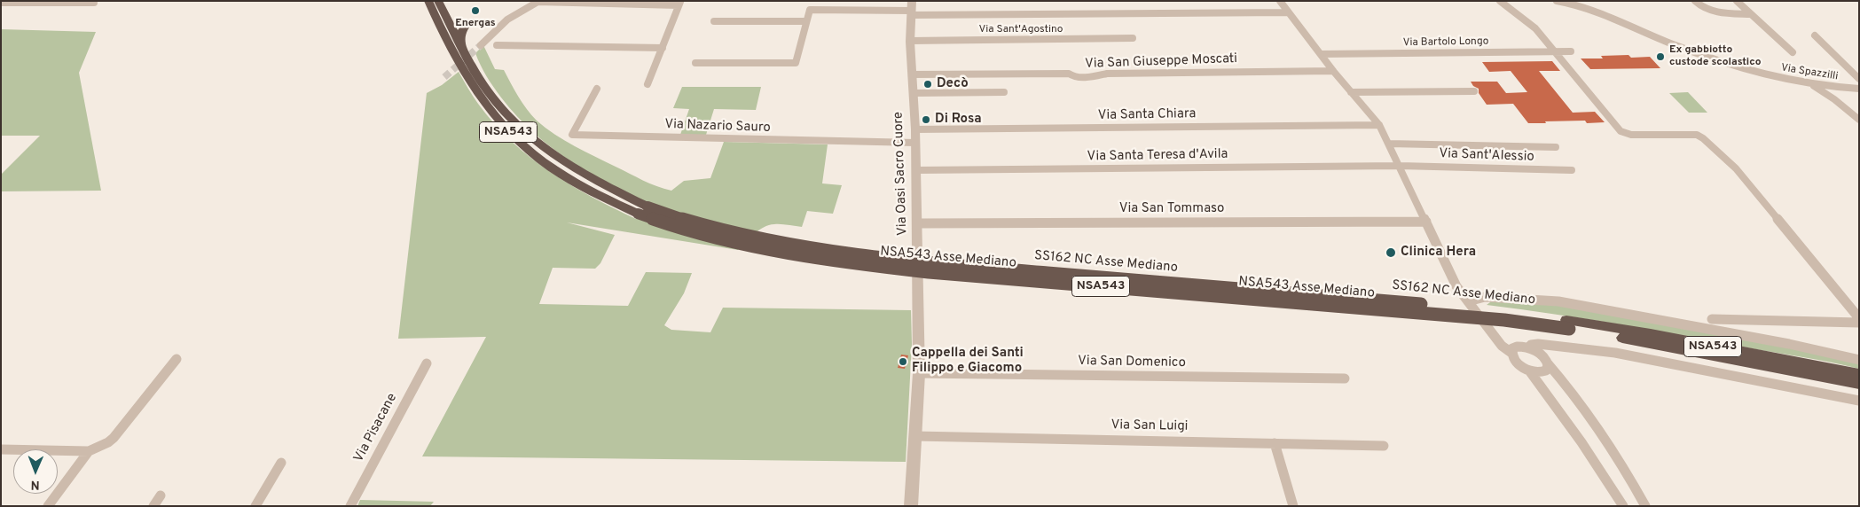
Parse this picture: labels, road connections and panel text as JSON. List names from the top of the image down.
{
  "streets": {
    "highway": ["NSA543", "NSA543 Asse Mediano"],
    "street": [
      "Via Sant'Agostino",
      "Via Bartolo Longo",
      "Via San Giuseppe Moscati",
      "Via Spazzilli",
      "Via Santa Chiara",
      "Via Nazario Sauro",
      "Via Santa Teresa d'Avila",
      "Via Sant'Alessio",
      "Via Oasi Sacro Cuore",
      "Via San Tommaso",
      "Via San Domenico",
      "Via San Luigi",
      "Via Pisacane"
    ]
  },
  "crossings": [
    ["Via Sant'Agostino", "Via Oasi Sacro Cuore"],
    ["Via San Giuseppe Moscati", "Via Oasi Sacro Cuore"],
    ["Via Santa Chiara", "Via Oasi Sacro Cuore"],
    ["Via Nazario Sauro", "Via Oasi Sacro Cuore"],
    ["Via Santa Teresa d'Avila", "Via Sant'Alessio"],
    ["Via Santa Teresa d'Avila", "Via Oasi Sacro Cuore"],
    ["Via Oasi Sacro Cuore", "Via San Tommaso"],
    ["Via Oasi Sacro Cuore", "Via San Domenico"],
    ["Via Oasi Sacro Cuore", "Via San Luigi"]
  ],
  "places": [
    "Energas",
    "Ex gabbiotto custode scolastico",
    "Decò",
    "Di Rosa",
    "Clinica Hera",
    "Cappella dei Santi Filippo e Giacomo"
  ],
  "north": "bottom"
}
